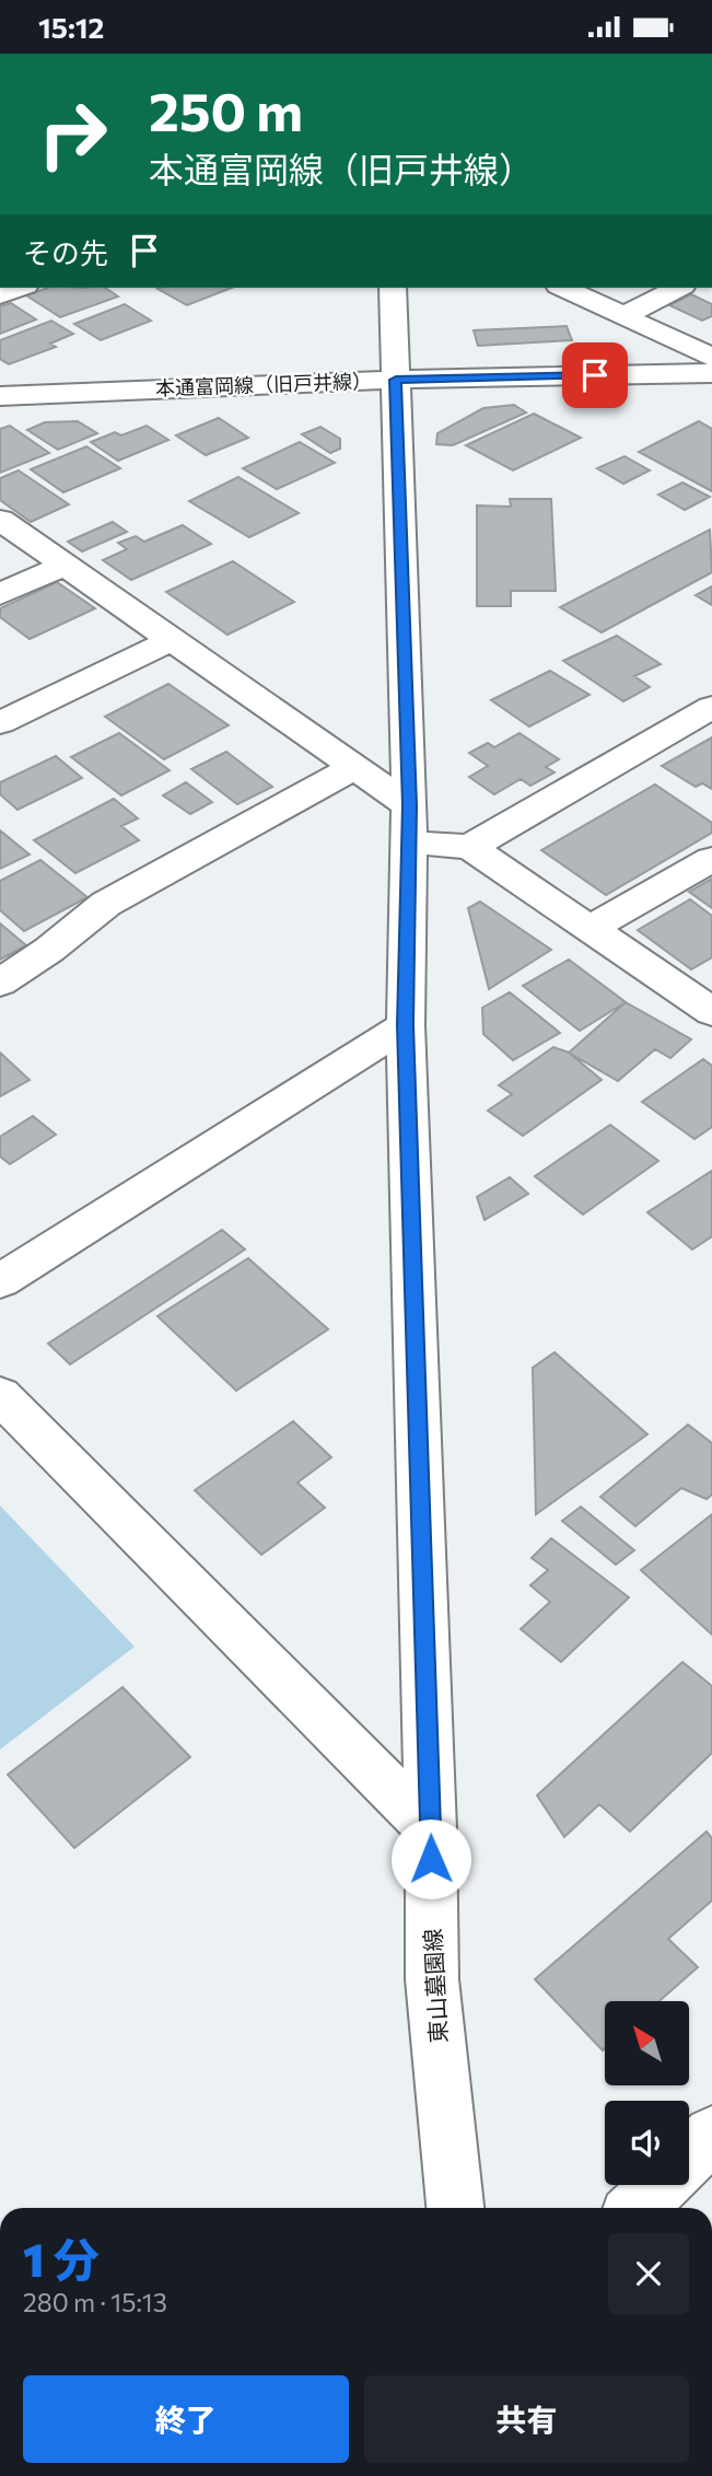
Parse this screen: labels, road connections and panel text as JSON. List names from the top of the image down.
{
  "streets": {
    "street": ["本通富岡線（旧戸井線）", "東山墓園線"]
  },
  "crossings": [
    ["本通富岡線（旧戸井線）", "東山墓園線"]
  ],
  "north": "top left",
  "page": {
    "status": "15:12",
    "turn": ["250 m", "本通富岡線（旧戸井線）"],
    "then": "その先",
    "heading": ["1 分", "280 m · 15:13"],
    "buttons": ["終了", "共有"]
  }
}
